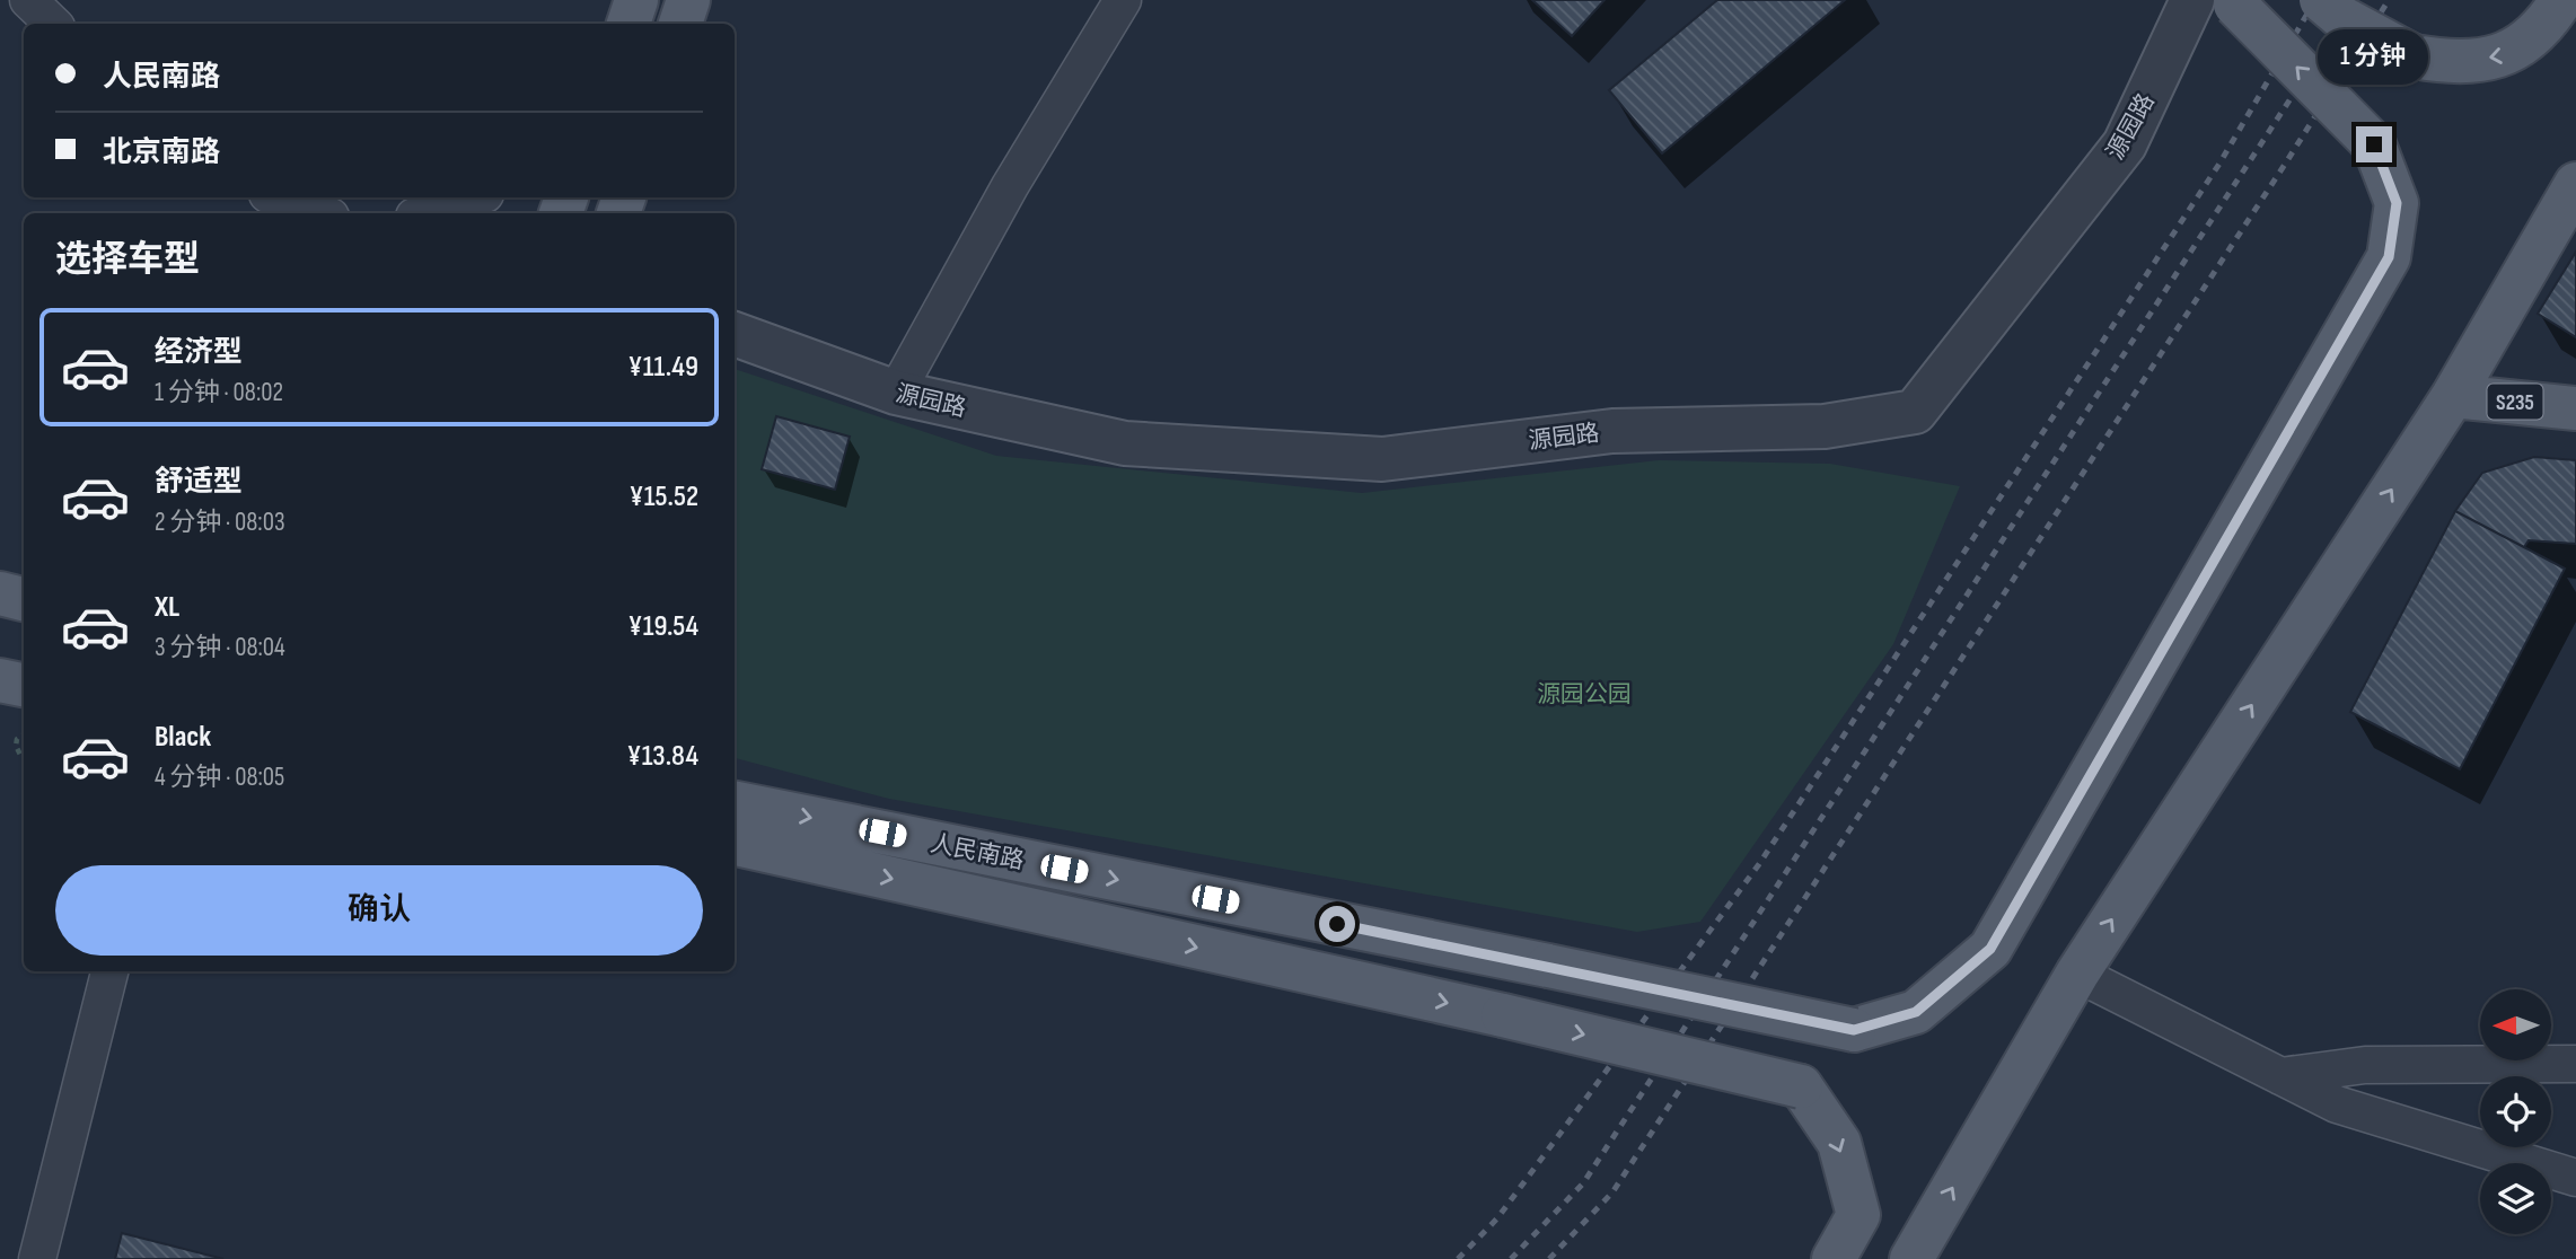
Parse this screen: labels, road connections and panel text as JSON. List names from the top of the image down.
{
  "streets": {
    "main road": ["S235", "人民南路"],
    "street": ["源园路"]
  },
  "parks": ["源园公园"],
  "north": "left",
  "page": {
    "banner": ["人民南路", "北京南路"],
    "bubble": "1 分钟",
    "heading": "选择车型",
    "list": [
      {
        "name": "经济型",
        "note": "1 分钟 · 08:02",
        "value": "¥11.49"
      },
      {
        "name": "舒适型",
        "note": "2 分钟 · 08:03",
        "value": "¥15.52"
      },
      {
        "name": "XL",
        "note": "3 分钟 · 08:04",
        "value": "¥19.54"
      },
      {
        "name": "Black",
        "note": "4 分钟 · 08:05",
        "value": "¥13.84"
      }
    ],
    "buttons": "确认"
  }
}
